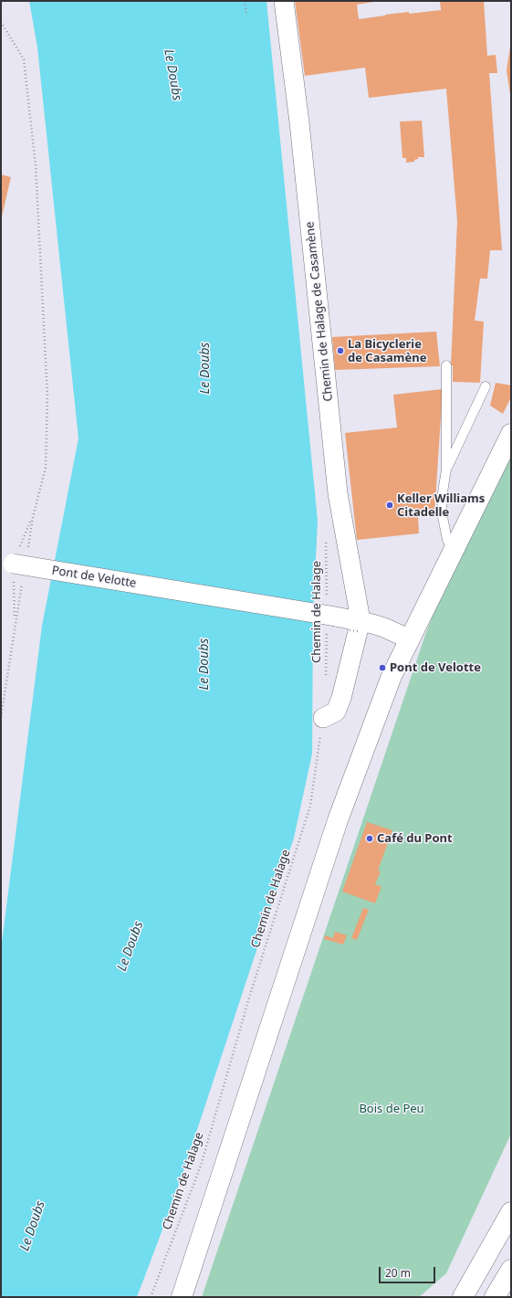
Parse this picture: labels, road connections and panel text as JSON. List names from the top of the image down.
{
  "streets": {
    "street": ["Chemin de Halage de Casamène", "Pont de Velotte"],
    "path": ["Chemin de Halage"]
  },
  "crossings": [
    ["Chemin de Halage de Casamène", "Pont de Velotte"],
    ["Pont de Velotte", "Chemin de Halage"]
  ],
  "water": ["Le Doubs"],
  "parks": ["Bois de Peu"],
  "places": [
    "La Bicyclerie de Casamène",
    "Keller Williams Citadelle",
    "Pont de Velotte",
    "Café du Pont"
  ],
  "scale_bar": "20 m"
}
